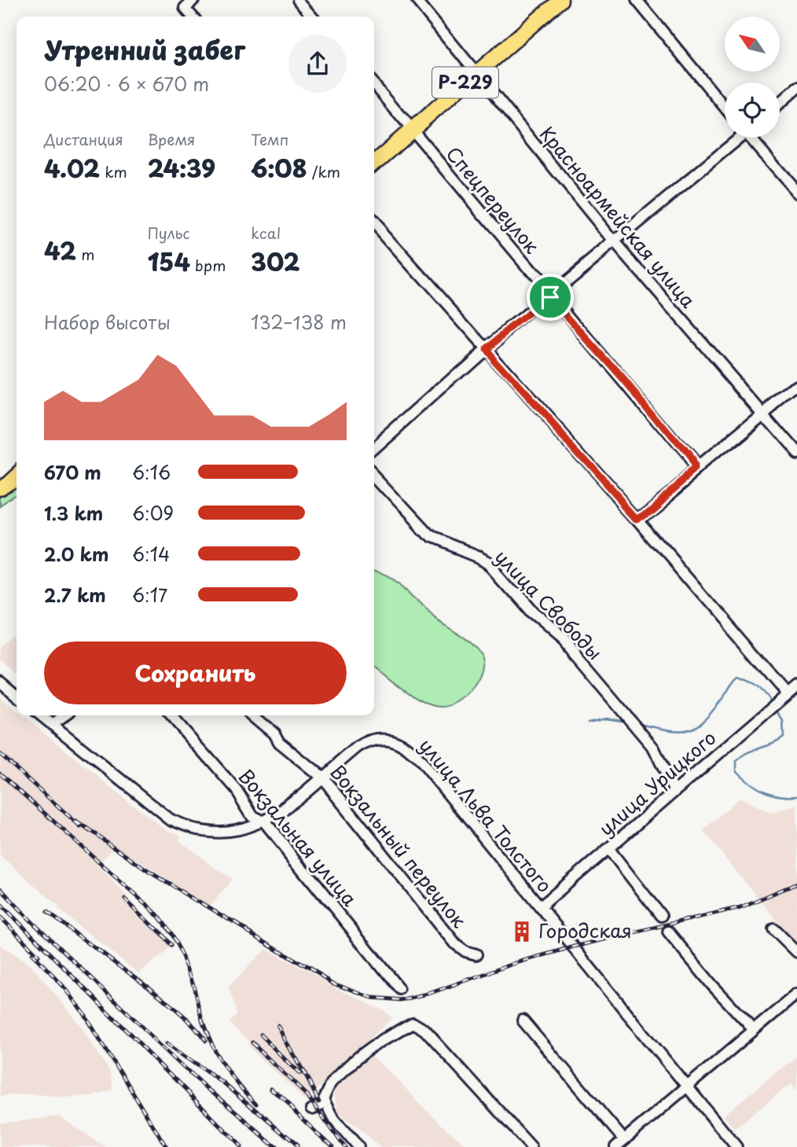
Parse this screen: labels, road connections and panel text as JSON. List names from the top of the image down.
{
  "streets": {
    "highway": ["Р-229"],
    "street": [
      "Спецпереулок",
      "Красноармейская улица",
      "улица Свободы",
      "улица Урицкого",
      "улица Льва Толстого",
      "Вокзальная улица",
      "Вокзальный переулок"
    ]
  },
  "crossings": [
    ["Р-229", "Спецпереулок"],
    ["Р-229", "Красноармейская улица"],
    ["улица Свободы", "улица Урицкого"],
    ["улица Урицкого", "улица Льва Толстого"],
    ["улица Льва Толстого", "Вокзальная улица"],
    ["улица Льва Толстого", "Вокзальный переулок"]
  ],
  "places": {
    "building": ["Городская"]
  },
  "north": "top left",
  "page": {
    "heading": ["Утренний забег", "06:20 · 6 × 670 m"],
    "stats": [
      ["Дистанция", "4.02 km"],
      ["Время", "24:39"],
      ["Темп", "6:08 /km"],
      ["42 m"],
      ["Пульс", "154 bpm"],
      ["kcal", "302"]
    ],
    "chart": ["Набор высоты", "132–138 m"],
    "list": [
      {
        "name": "670 m",
        "note": "6:16"
      },
      {
        "name": "1.3 km",
        "note": "6:09"
      },
      {
        "name": "2.0 km",
        "note": "6:14"
      },
      {
        "name": "2.7 km",
        "note": "6:17"
      }
    ],
    "buttons": "Сохранить"
  }
}
